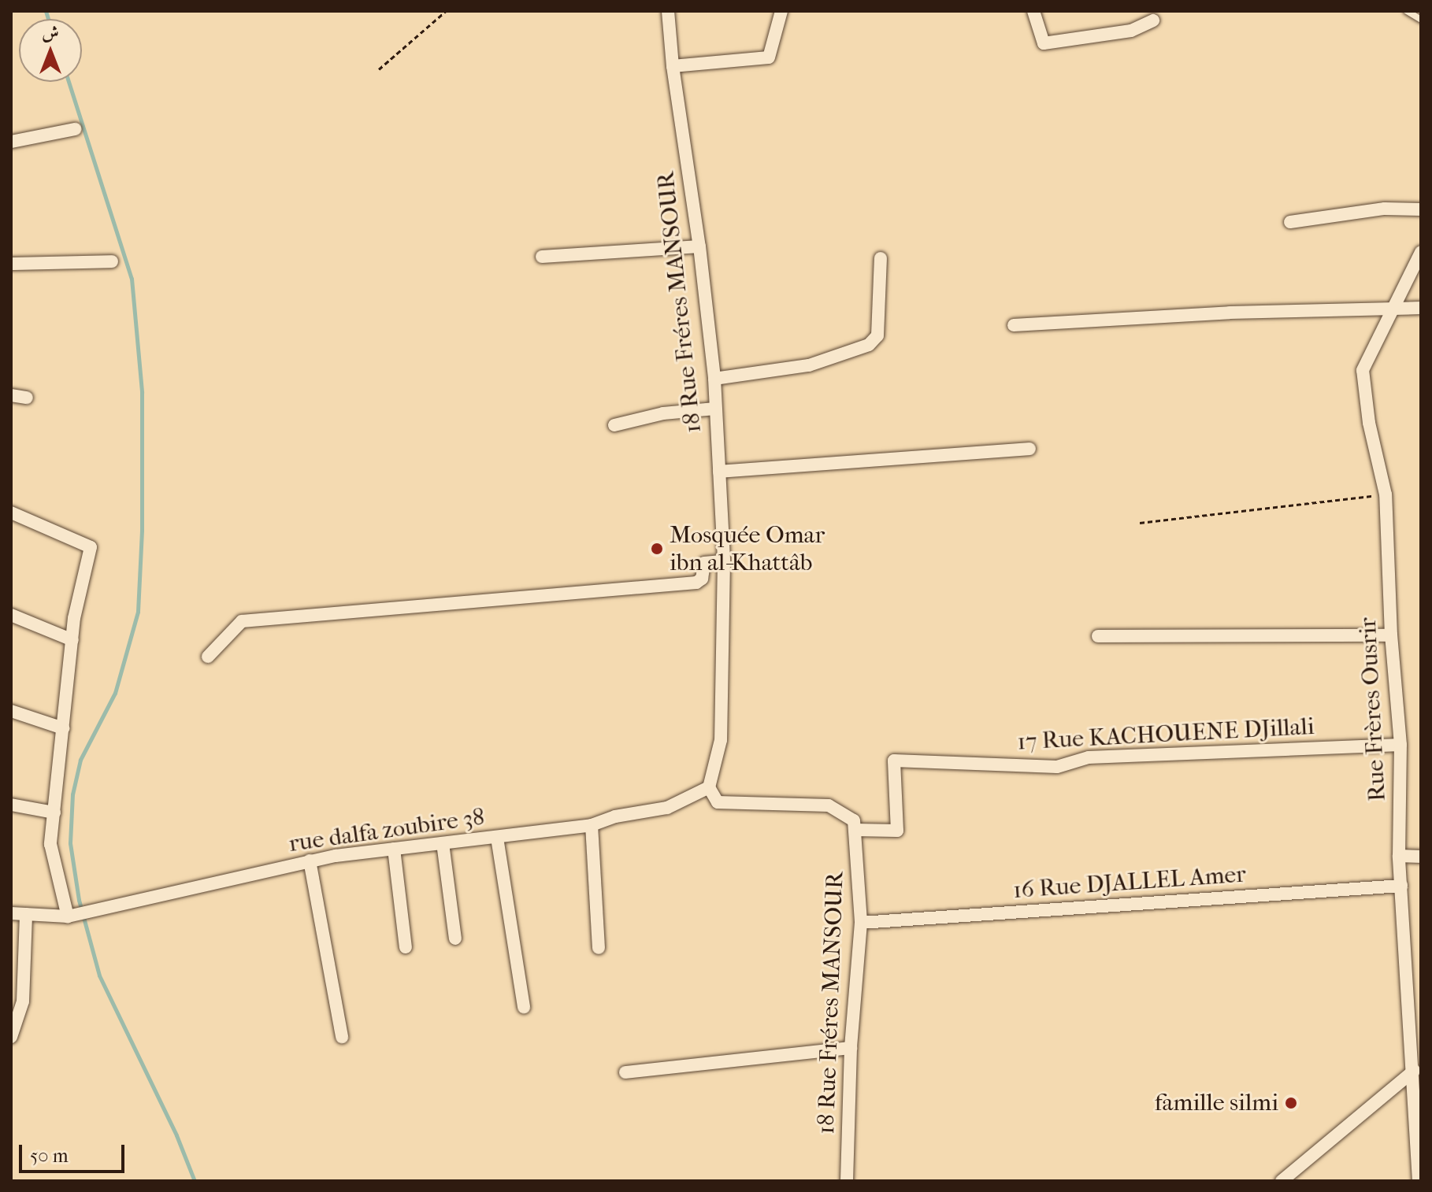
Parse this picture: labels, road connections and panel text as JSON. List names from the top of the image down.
{
  "streets": {
    "street": [
      "18 Rue Fréres MANSOUR",
      "Rue Frères Ousrir",
      "17 Rue KACHOUENE DJillali",
      "rue dalfa zoubire 38",
      "16 Rue DJALLEL Amer"
    ]
  },
  "crossings": [
    ["18 Rue Fréres MANSOUR", "17 Rue KACHOUENE DJillali"],
    ["18 Rue Fréres MANSOUR", "rue dalfa zoubire 38"],
    ["18 Rue Fréres MANSOUR", "16 Rue DJALLEL Amer"],
    ["Rue Frères Ousrir", "17 Rue KACHOUENE DJillali"],
    ["Rue Frères Ousrir", "16 Rue DJALLEL Amer"]
  ],
  "places": ["Mosquée Omar ibn al-Khattâb", "famille silmi"],
  "scale_bar": "50 m",
  "north": "top"
}
